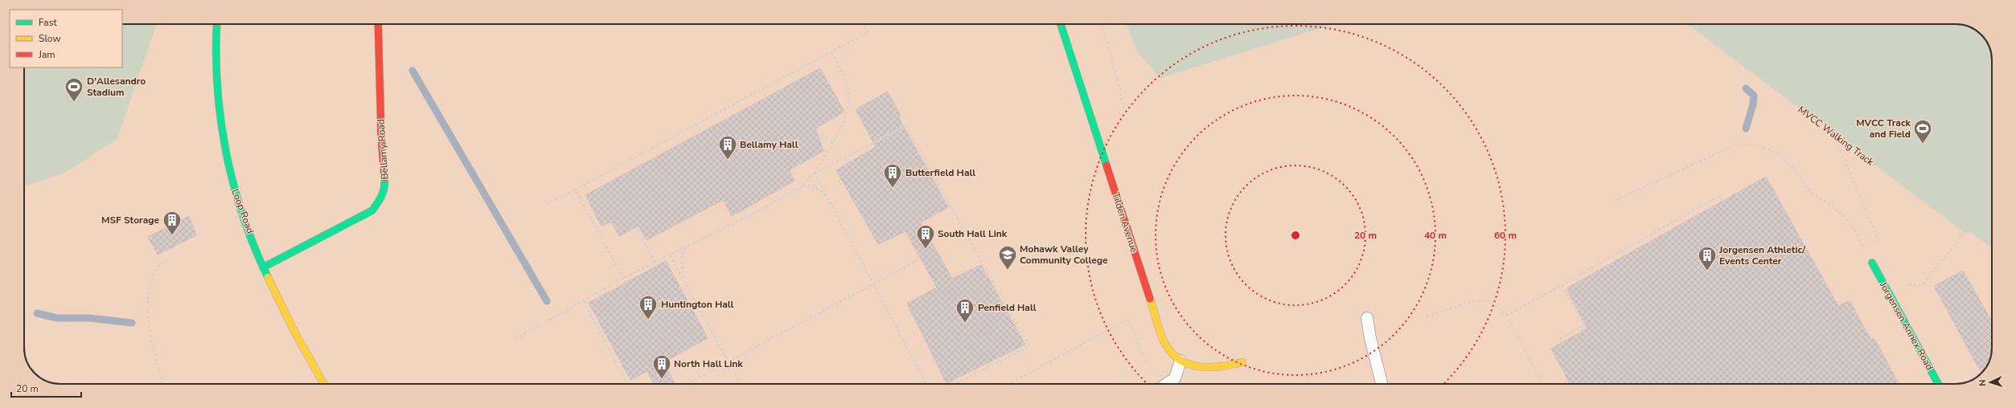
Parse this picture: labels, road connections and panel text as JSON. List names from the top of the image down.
{
  "streets": {
    "street": [
      "Bellamy Road",
      "Loop Road",
      "Tilden Avenue",
      "Jorgensen Annex Road"
    ],
    "path": ["MVCC Walking Track"]
  },
  "crossings": [
    ["Bellamy Road", "Loop Road"]
  ],
  "places": {
    "sports": ["D'Allesandro Stadium", "MVCC Track and Field"],
    "building": [
      "Bellamy Hall",
      "Butterfield Hall",
      "MSF Storage",
      "South Hall Link",
      "Jorgensen Athletic/ Events Center",
      "Huntington Hall",
      "Penfield Hall",
      "North Hall Link"
    ],
    "school or university": ["Mohawk Valley Community College"]
  },
  "legend": ["Fast", "Slow", "Jam"],
  "scale_bar": "20 m",
  "north": "left",
  "rings": ["20 m", "40 m", "60 m"]
}
